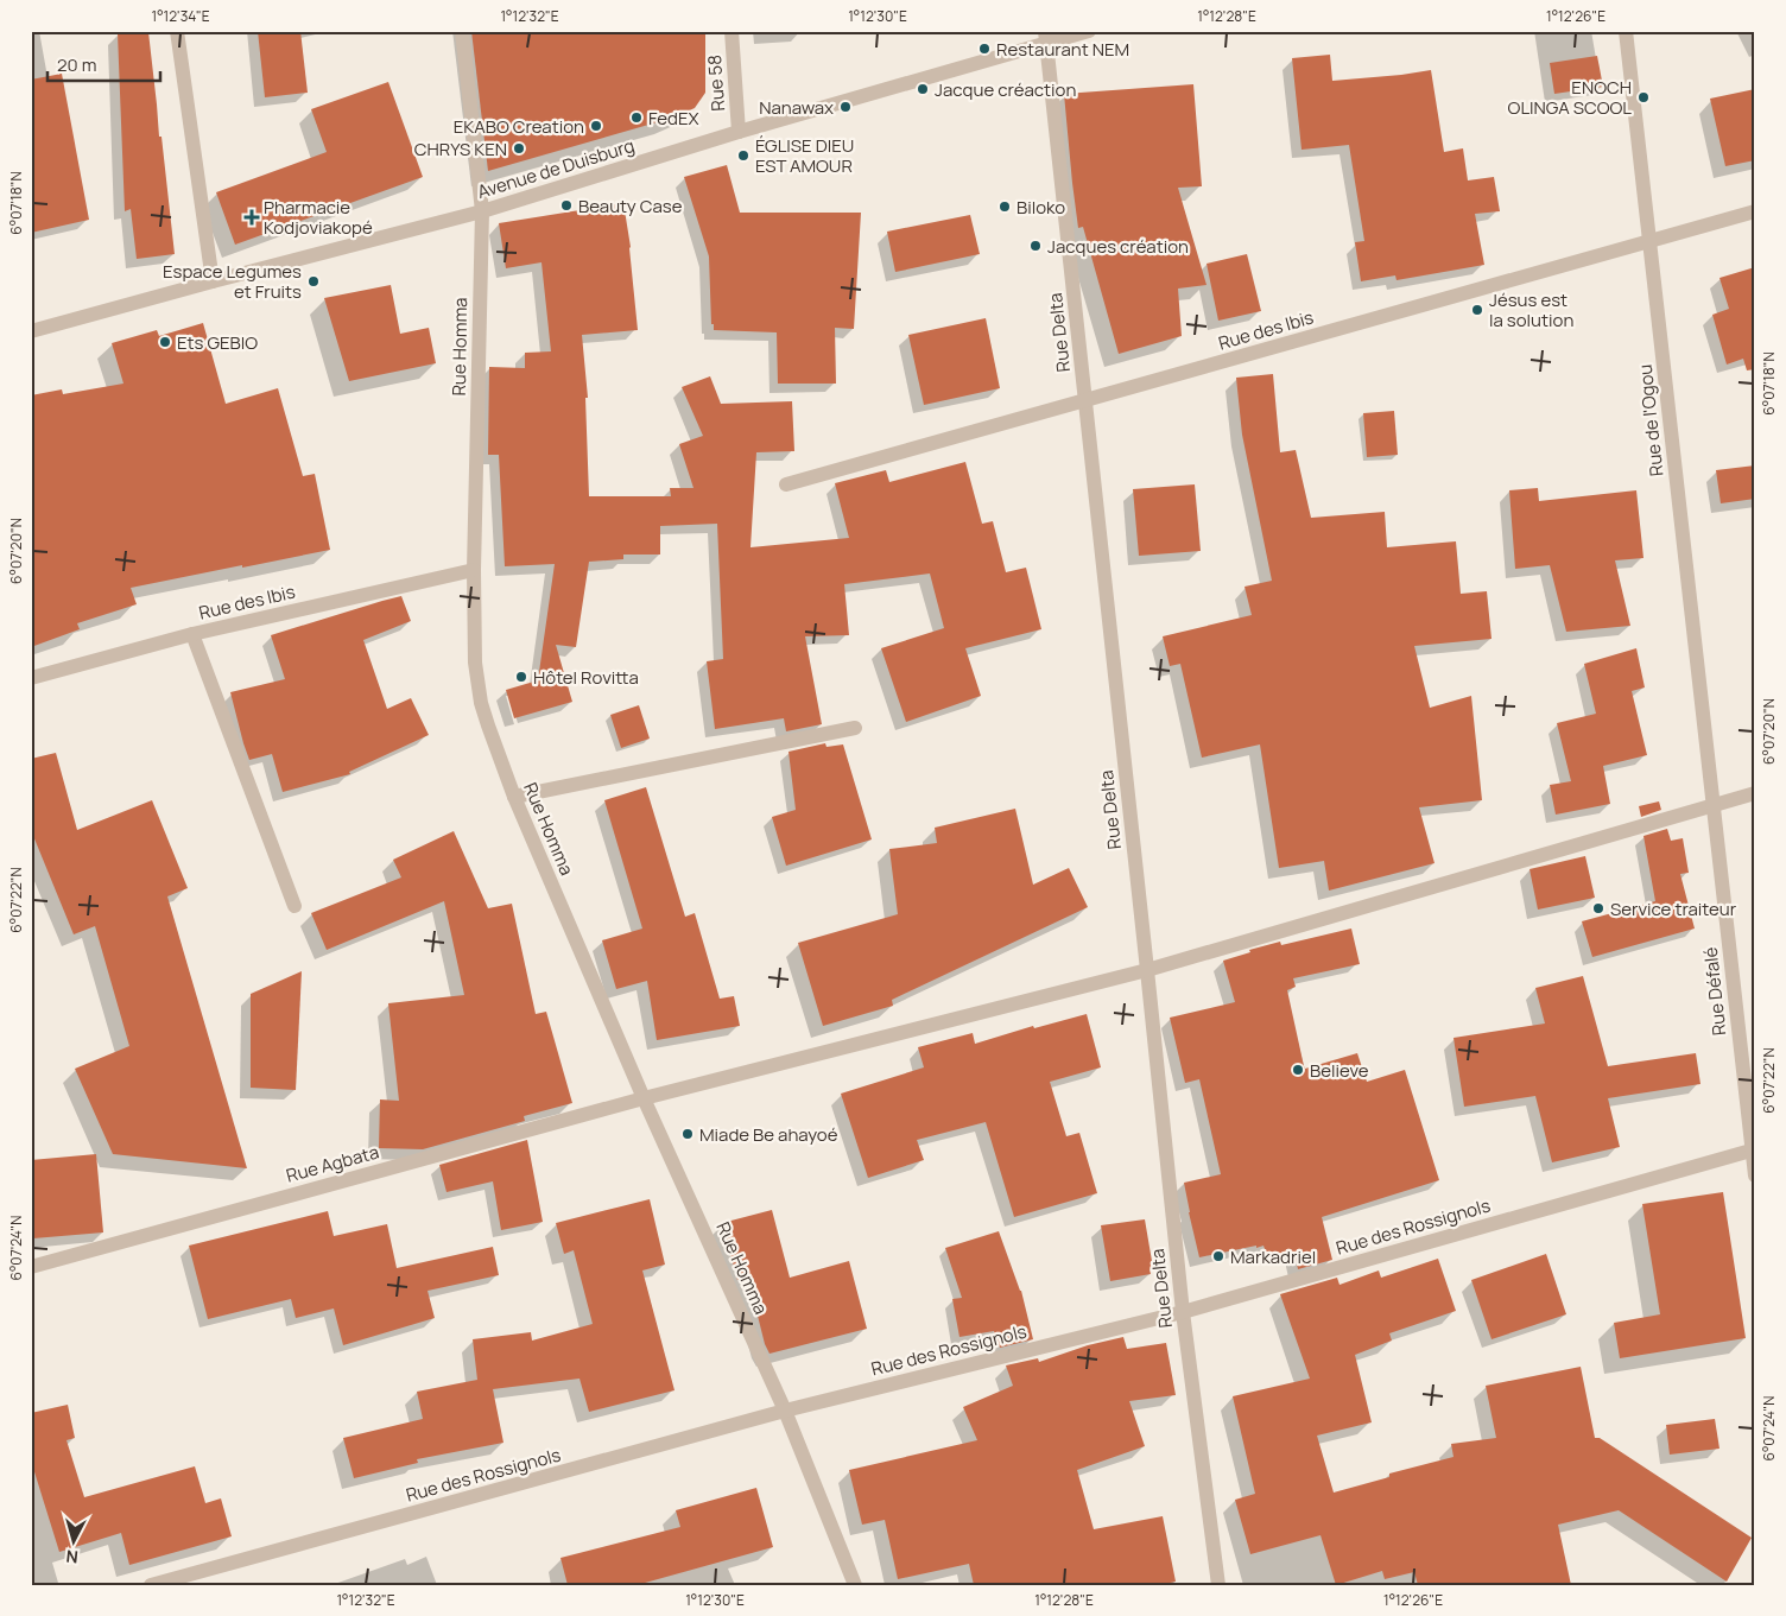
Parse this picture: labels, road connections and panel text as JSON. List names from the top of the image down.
{
  "streets": {
    "street": [
      "Rue 58",
      "Avenue de Duisburg",
      "Rue des Ibis",
      "Rue Delta",
      "Rue Homma",
      "Rue de l'Ogou",
      "Rue Défalé",
      "Rue Agbata",
      "Rue des Rossignols"
    ]
  },
  "crossings": [
    ["Rue 58", "Avenue de Duisburg"],
    ["Avenue de Duisburg", "Rue Delta"],
    ["Avenue de Duisburg", "Rue Homma"],
    ["Rue des Ibis", "Rue Delta"],
    ["Rue des Ibis", "Rue Homma"],
    ["Rue des Ibis", "Rue de l'Ogou"],
    ["Rue Delta", "Rue Agbata"],
    ["Rue Delta", "Rue des Rossignols"],
    ["Rue Homma", "Rue Agbata"],
    ["Rue Homma", "Rue des Rossignols"],
    ["Rue de l'Ogou", "Rue Défalé"],
    ["Rue de l'Ogou", "Rue Agbata"],
    ["Rue Défalé", "Rue Agbata"],
    ["Rue Défalé", "Rue des Rossignols"]
  ],
  "places": {
    "other": [
      "Restaurant NEM",
      "Jacque créaction",
      "ENOCH OLINGA SCOOL",
      "Nanawax",
      "FedEX",
      "EKABO Creation",
      "CHRYS KEN",
      "ÉGLISE DIEU EST AMOUR",
      "Beauty Case",
      "Biloko",
      "Jacques création",
      "Espace Legumes et Fruits",
      "Jésus est la solution",
      "Ets GEBIO",
      "Hôtel Rovitta",
      "Service traiteur",
      "Believe",
      "Miade Be ahayoé",
      "Markadriel"
    ],
    "health": ["Pharmacie Kodjoviakopé"]
  },
  "scale_bar": "20 m",
  "north": "bottom",
  "coordinates": [
    "1°12'34\"E",
    "1°12'32\"E",
    "1°12'30\"E",
    "1°12'28\"E",
    "1°12'26\"E",
    "6°07'18\"N",
    "6°07'20\"N",
    "6°07'22\"N",
    "6°07'24\"N"
  ]
}
